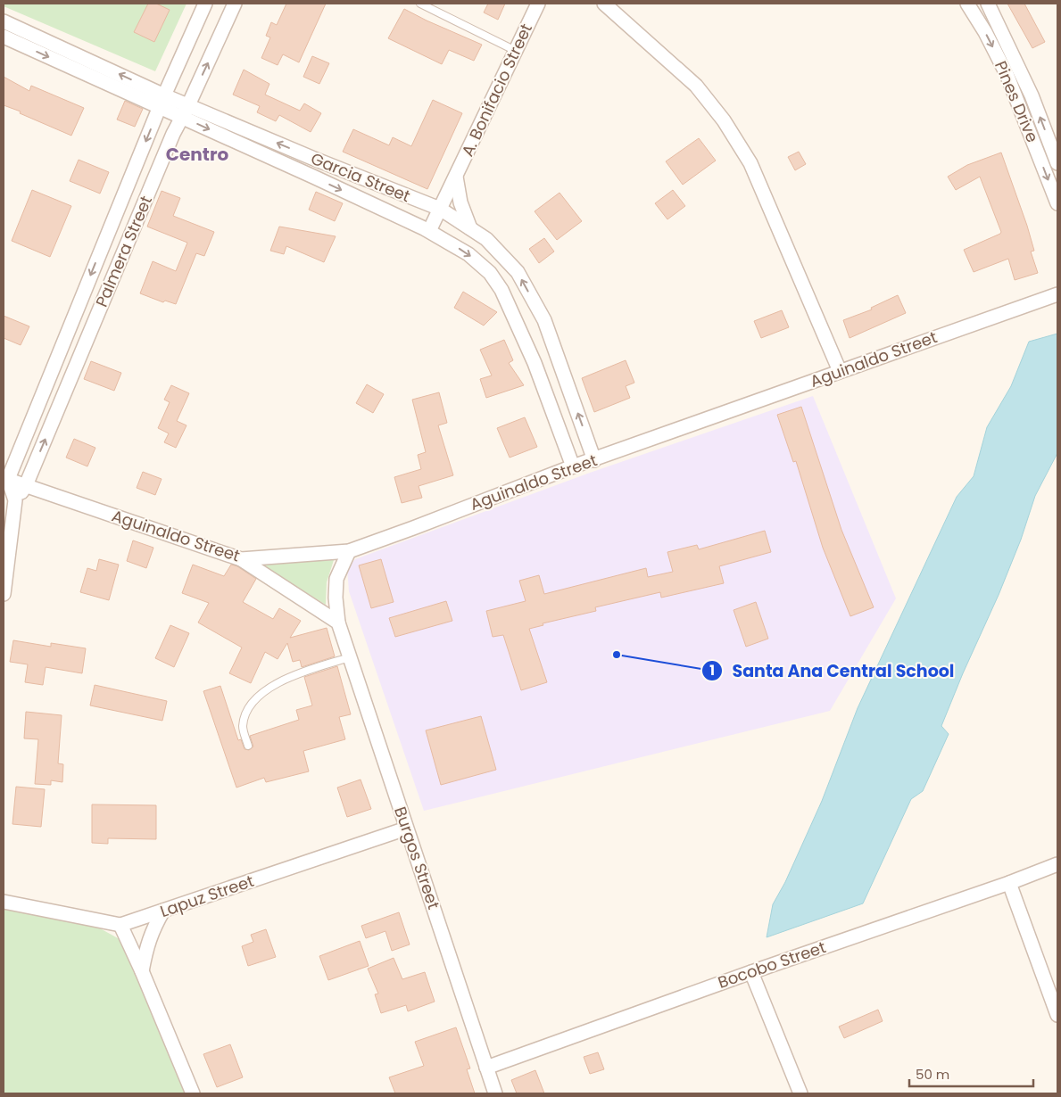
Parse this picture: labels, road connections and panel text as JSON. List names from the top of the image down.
{
  "streets": {
    "street": [
      "A. Bonifacio Street",
      "Pines Drive",
      "Garcia Street",
      "Palmera Street",
      "Aguinaldo Street",
      "Burgos Street",
      "Lapuz Street",
      "Bocobo Street"
    ]
  },
  "crossings": [
    ["A. Bonifacio Street", "Garcia Street"],
    ["Garcia Street", "Palmera Street"],
    ["Garcia Street", "Aguinaldo Street"],
    ["Palmera Street", "Aguinaldo Street"],
    ["Aguinaldo Street", "Burgos Street"],
    ["Burgos Street", "Lapuz Street"],
    ["Burgos Street", "Bocobo Street"]
  ],
  "districts": ["Centro"],
  "places": ["Santa Ana Central School"],
  "scale_bar": "50 m"
}
